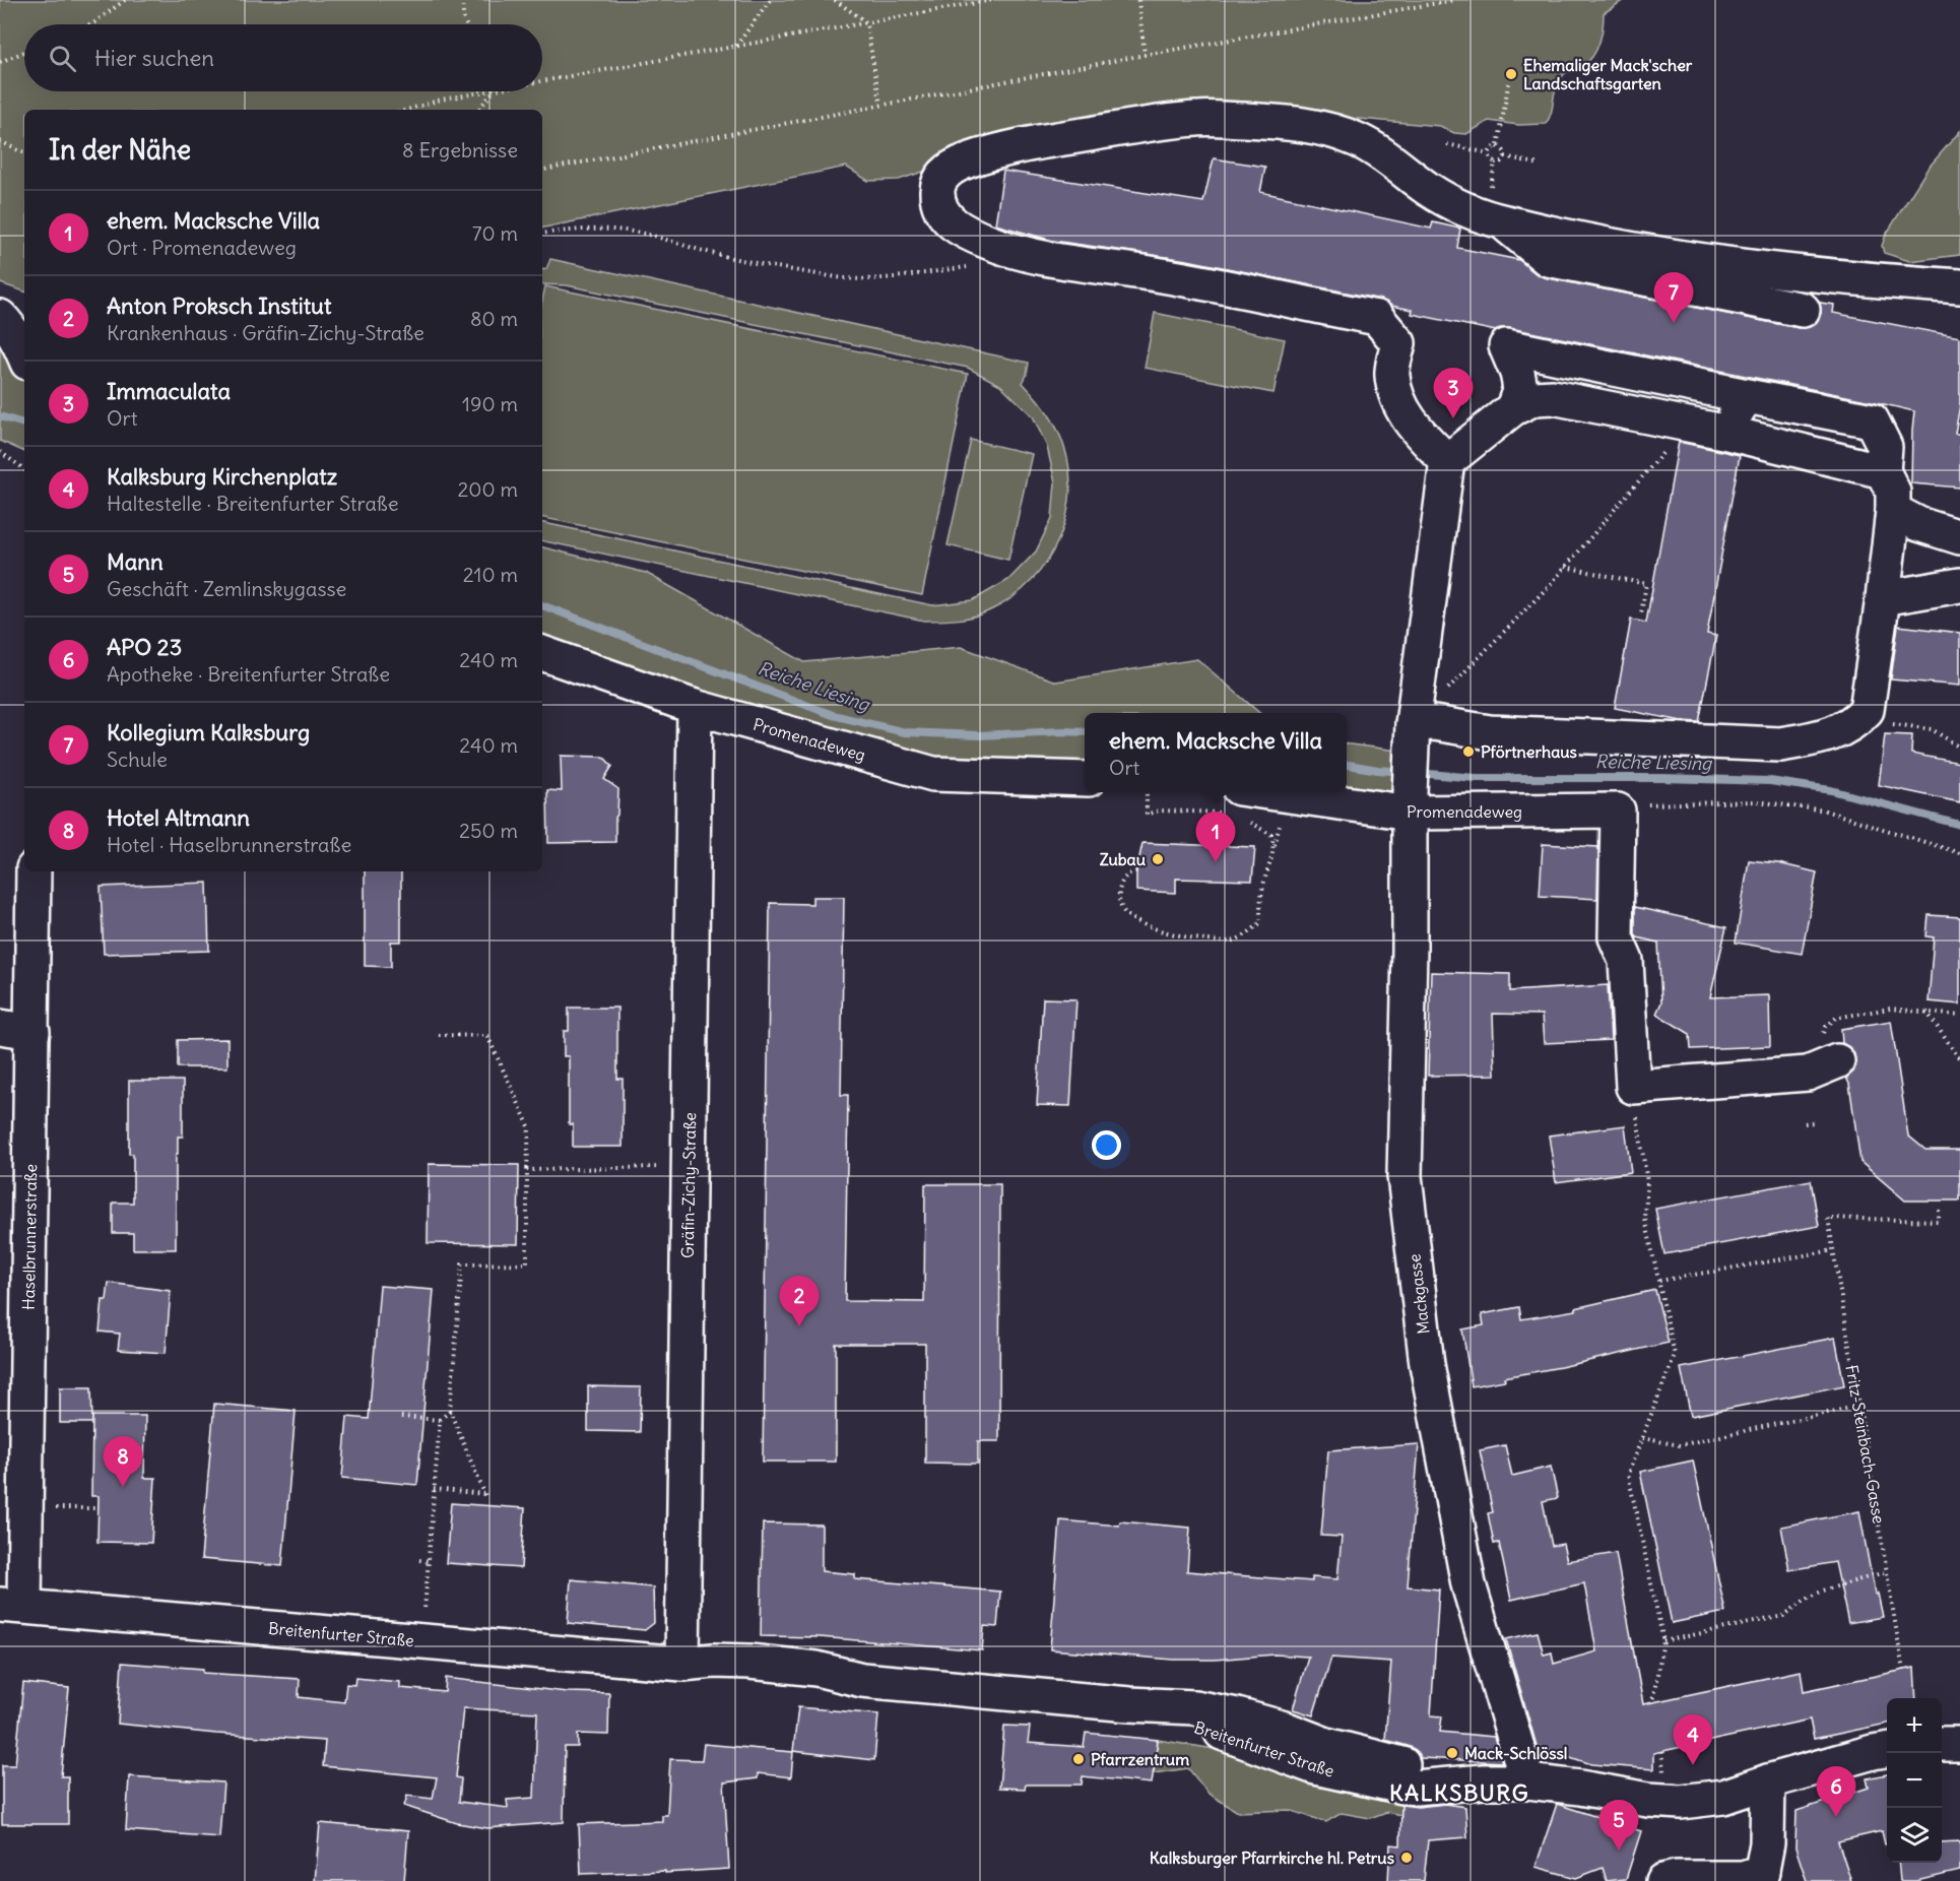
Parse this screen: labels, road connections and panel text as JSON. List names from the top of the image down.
{
  "streets": {
    "street": [
      "Promenadeweg",
      "Gräfin-Zichy-Straße",
      "Haselbrunnerstraße",
      "Mackgasse",
      "Breitenfurter Straße"
    ],
    "path": ["Fritz-Steinbach-Gasse"]
  },
  "crossings": [
    ["Promenadeweg", "Gräfin-Zichy-Straße"],
    ["Promenadeweg", "Mackgasse"],
    ["Gräfin-Zichy-Straße", "Breitenfurter Straße"],
    ["Haselbrunnerstraße", "Breitenfurter Straße"],
    ["Mackgasse", "Breitenfurter Straße"]
  ],
  "districts": ["KALKSBURG"],
  "water": ["Reiche Liesing"],
  "places": [
    "Ehemaliger Mack'scher Landschaftsgarten",
    "Pförtnerhaus",
    "Zubau",
    "Mack-Schlössl",
    "Pfarrzentrum",
    "Kalksburger Pfarrkirche hl. Petrus"
  ],
  "page": {
    "search": "Hier suchen",
    "heading": ["In der Nähe", "8 Ergebnisse"],
    "list": [
      {
        "mark": "1",
        "name": "ehem. Macksche Villa",
        "note": "Ort · Promenadeweg",
        "value": "70 m"
      },
      {
        "mark": "2",
        "name": "Anton Proksch Institut",
        "note": "Krankenhaus · Gräfin-Zichy-Straße",
        "value": "80 m"
      },
      {
        "mark": "3",
        "name": "Immaculata",
        "note": "Ort",
        "value": "190 m"
      },
      {
        "mark": "4",
        "name": "Kalksburg Kirchenplatz",
        "note": "Haltestelle · Breitenfurter Straße",
        "value": "200 m"
      },
      {
        "mark": "5",
        "name": "Mann",
        "note": "Geschäft · Zemlinskygasse",
        "value": "210 m"
      },
      {
        "mark": "6",
        "name": "APO 23",
        "note": "Apotheke · Breitenfurter Straße",
        "value": "240 m"
      },
      {
        "mark": "7",
        "name": "Kollegium Kalksburg",
        "note": "Schule",
        "value": "240 m"
      },
      {
        "mark": "8",
        "name": "Hotel Altmann",
        "note": "Hotel · Haselbrunnerstraße",
        "value": "250 m"
      }
    ],
    "pins": [
      "7",
      "3",
      "1",
      "2",
      "8",
      "4",
      "6",
      "5"
    ],
    "popup": ["ehem. Macksche Villa", "Ort"],
    "map_buttons": ["+", "−"]
  }
}
